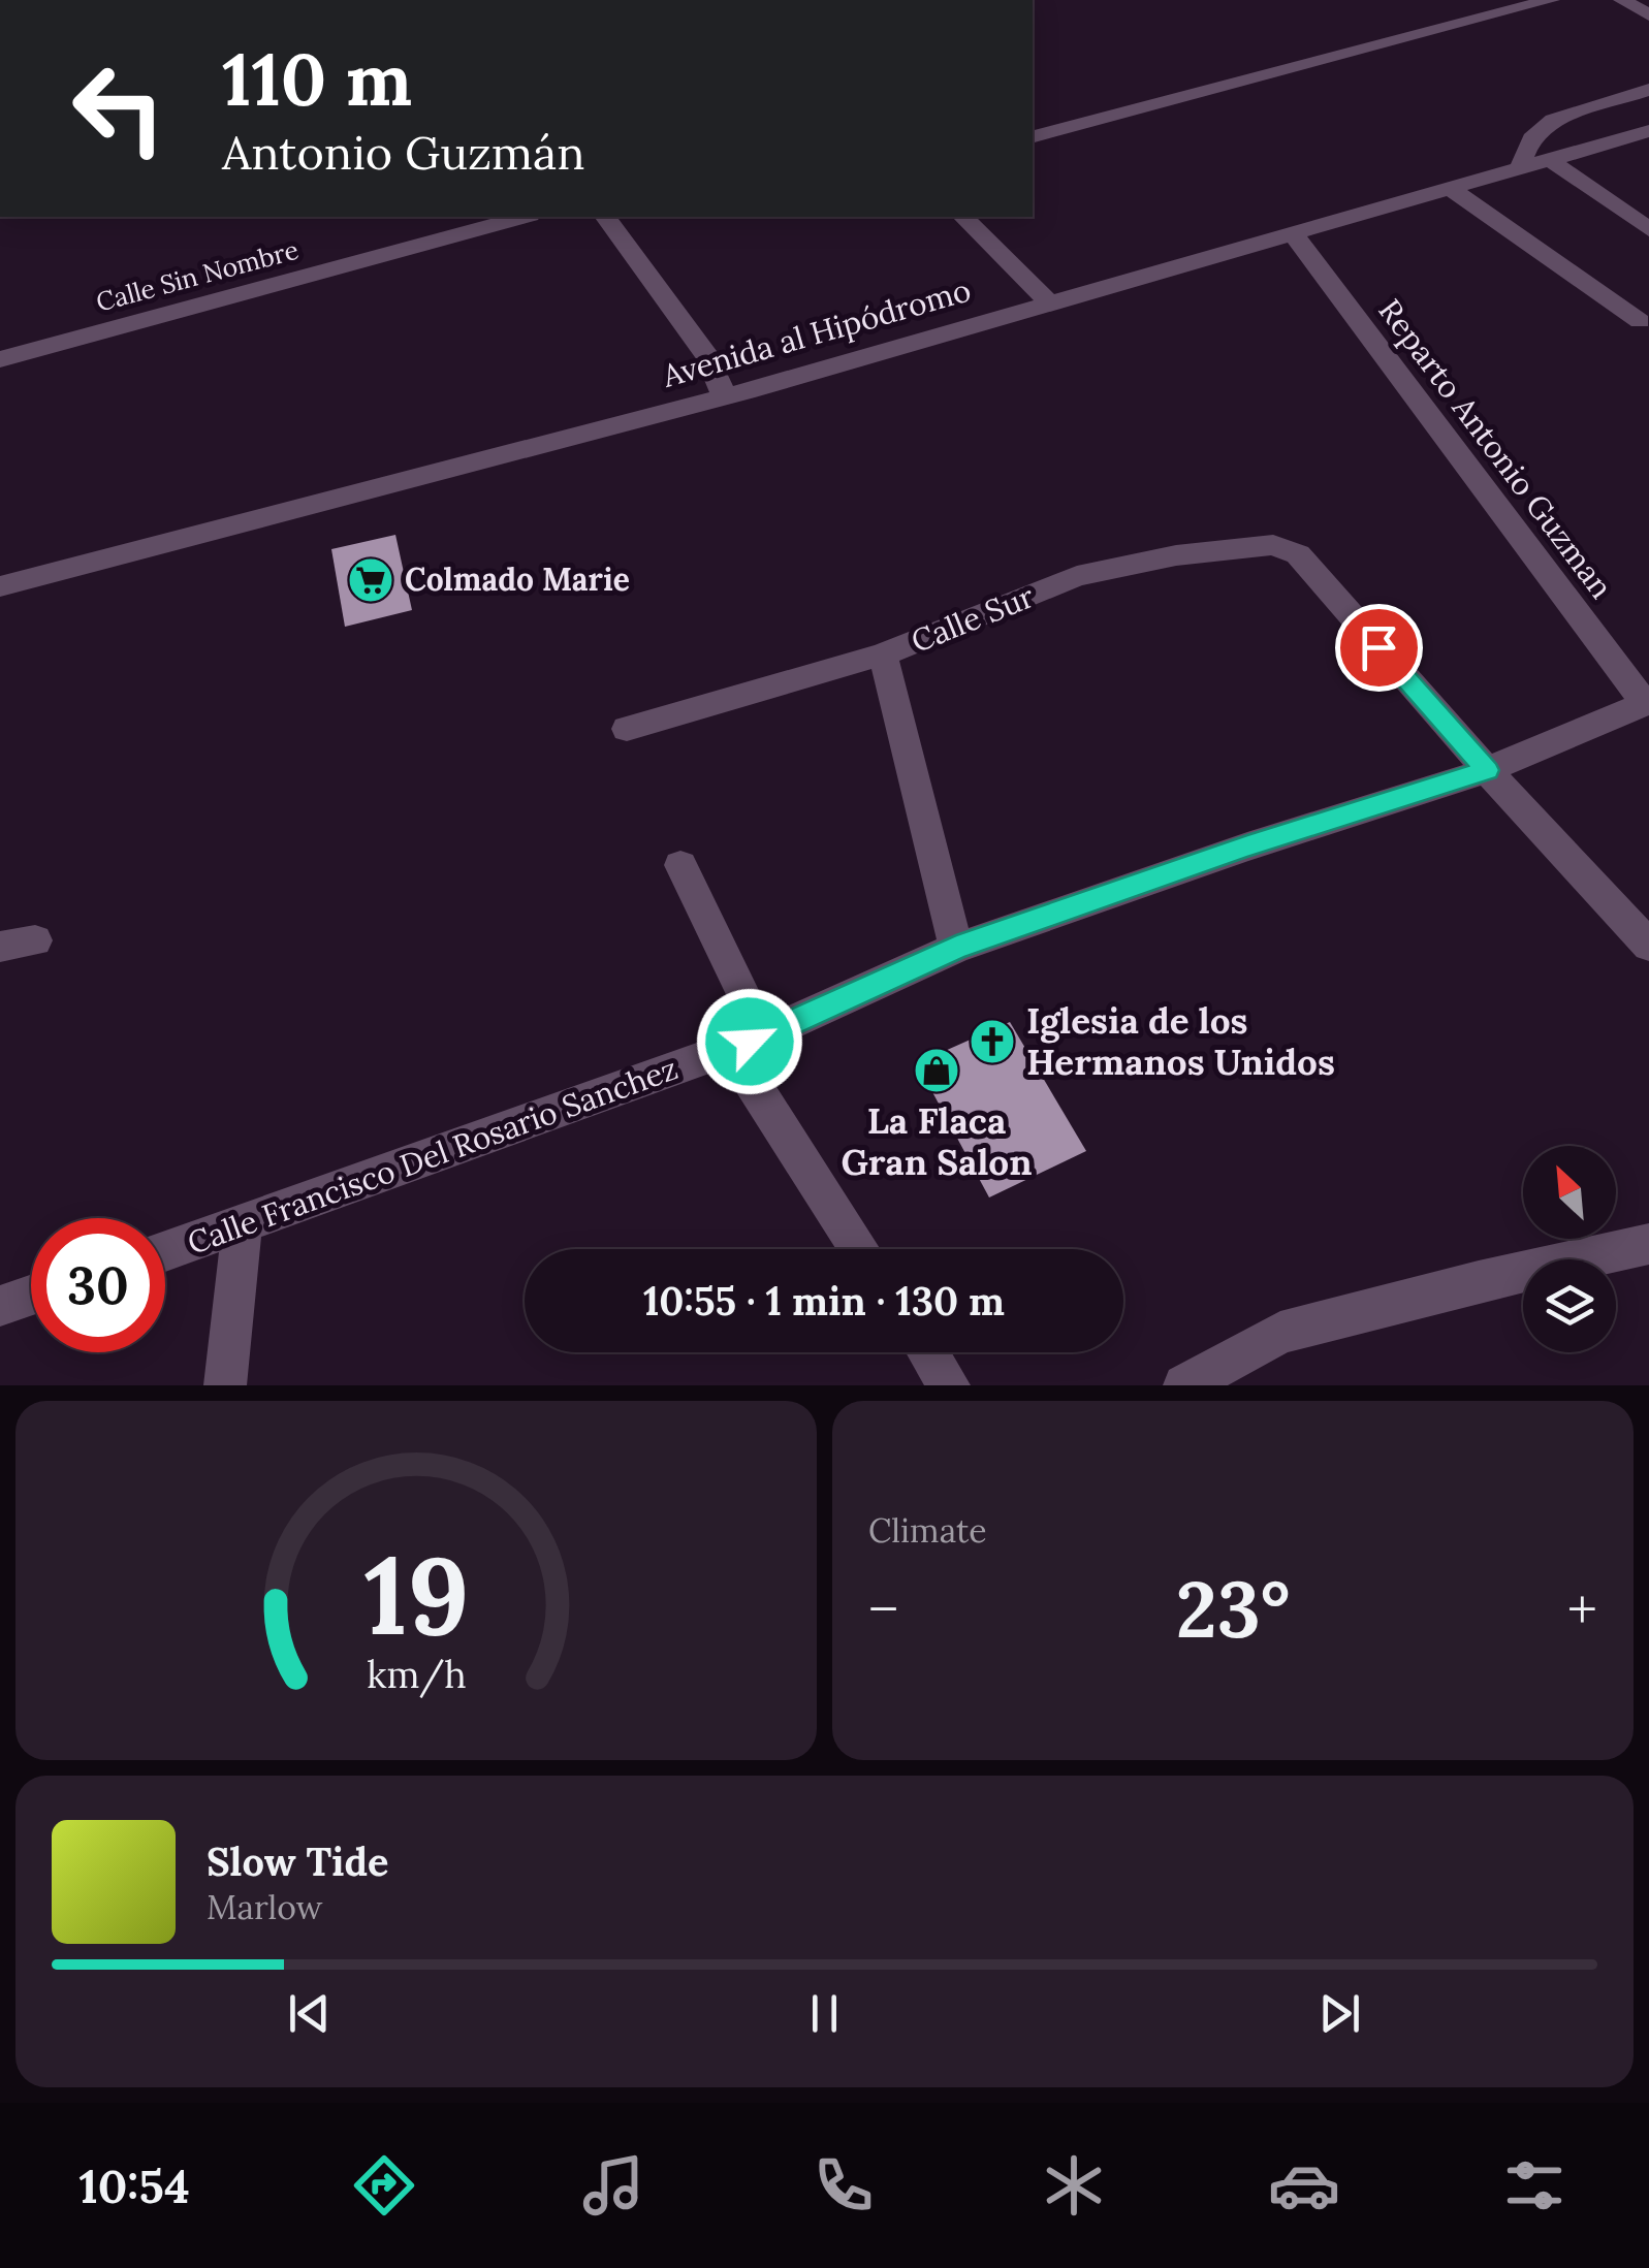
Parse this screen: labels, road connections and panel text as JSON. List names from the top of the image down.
{
  "streets": {
    "street": [
      "Calle Sin Nombre",
      "Avenida al Hipódromo",
      "Reparto Antonio Guzman",
      "Calle Sur",
      "Calle Francisco Del Rosario Sanchez"
    ]
  },
  "crossings": [
    ["Avenida al Hipódromo", "Reparto Antonio Guzman"],
    ["Reparto Antonio Guzman", "Calle Francisco Del Rosario Sanchez"],
    ["Calle Sur", "Calle Francisco Del Rosario Sanchez"]
  ],
  "places": {
    "supermarket": ["Colmado Marie"],
    "church": ["Iglesia de los Hermanos Unidos"],
    "shop": ["La Flaca Gran Salon"]
  },
  "north": "top left",
  "page": {
    "turn": ["110 m", "Antonio Guzmán"],
    "limit": "30",
    "trip": "10:55 · 1 min · 130 m",
    "tile": "Climate",
    "heat": ["−", "23°", "+"],
    "song": ["Slow Tide", "Marlow"],
    "tabs": "10:54",
    "gauge": ["19", "km/h"]
  }
}
